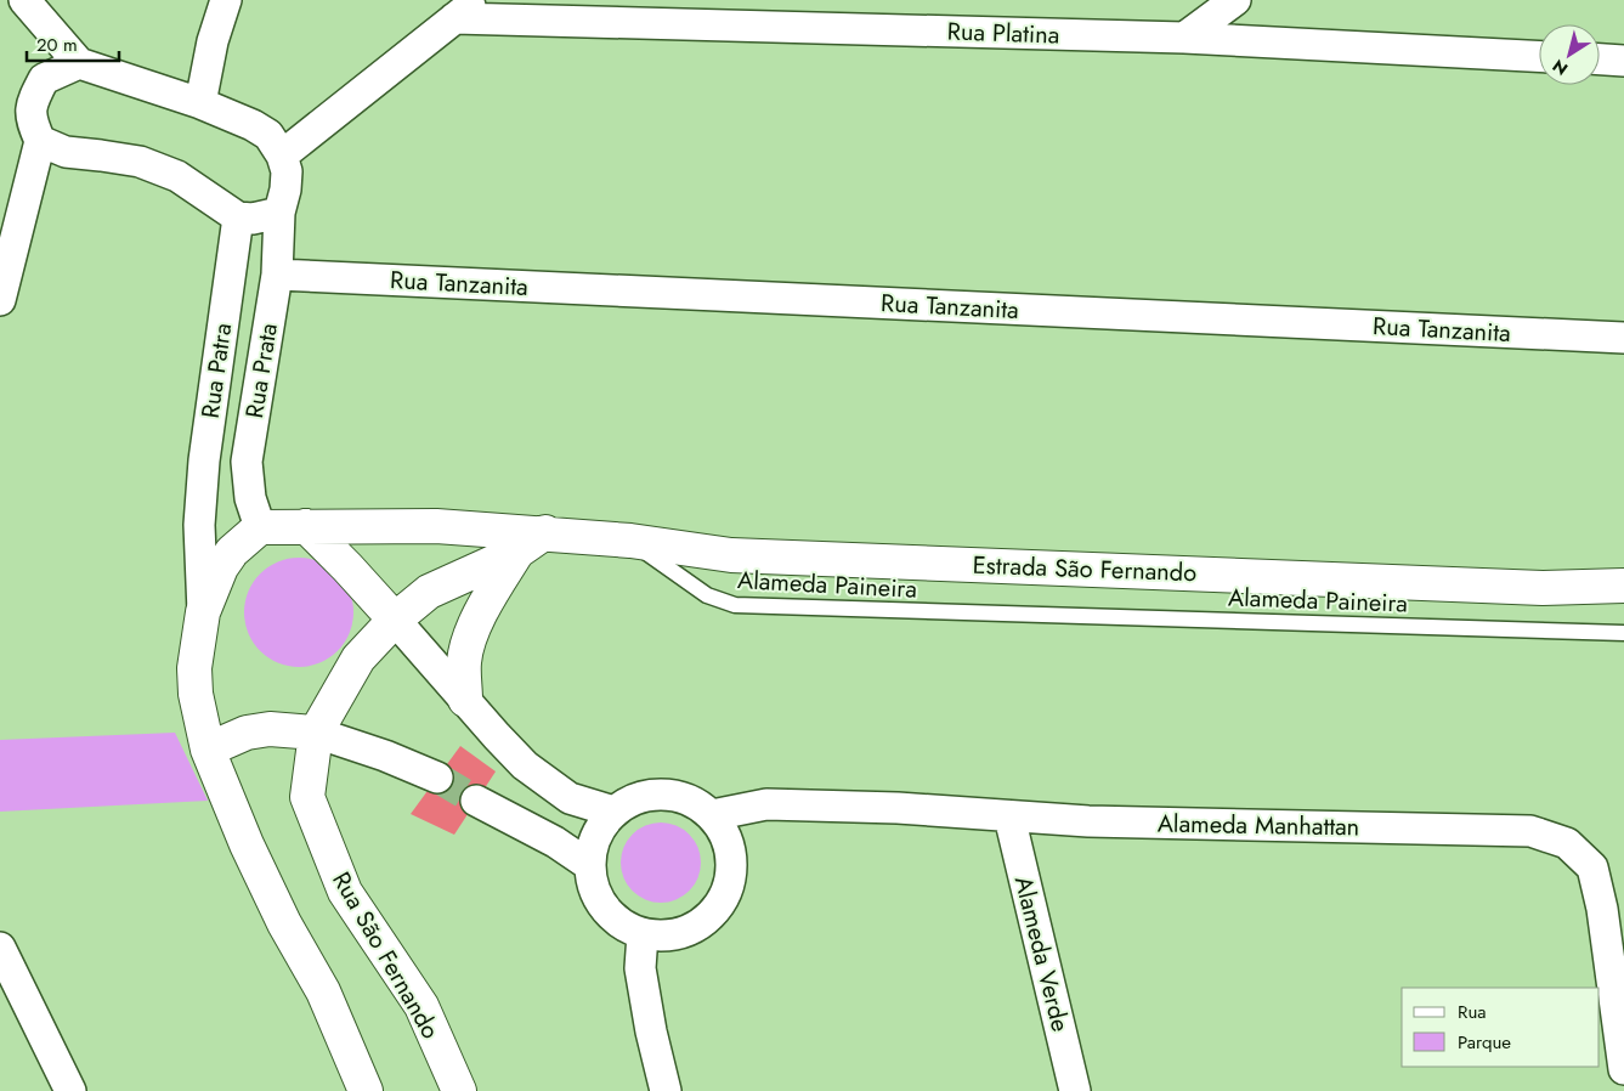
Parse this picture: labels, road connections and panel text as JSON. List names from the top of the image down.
{
  "streets": {
    "main road": ["Estrada São Fernando", "Rua São Fernando"],
    "street": [
      "Rua Platina",
      "Rua Tanzanita",
      "Rua Patra",
      "Rua Prata",
      "Alameda Manhattan",
      "Alameda Verde"
    ],
    "lane": ["Alameda Paineira"]
  },
  "crossings": [
    ["Rua Tanzanita", "Rua Prata"],
    ["Rua Prata", "Estrada São Fernando"],
    ["Estrada São Fernando", "Alameda Paineira"],
    ["Estrada São Fernando", "Rua São Fernando"],
    ["Alameda Manhattan", "Alameda Verde"]
  ],
  "legend": ["Rua", "Parque"],
  "scale_bar": "20 m",
  "north": "bottom left"
}
